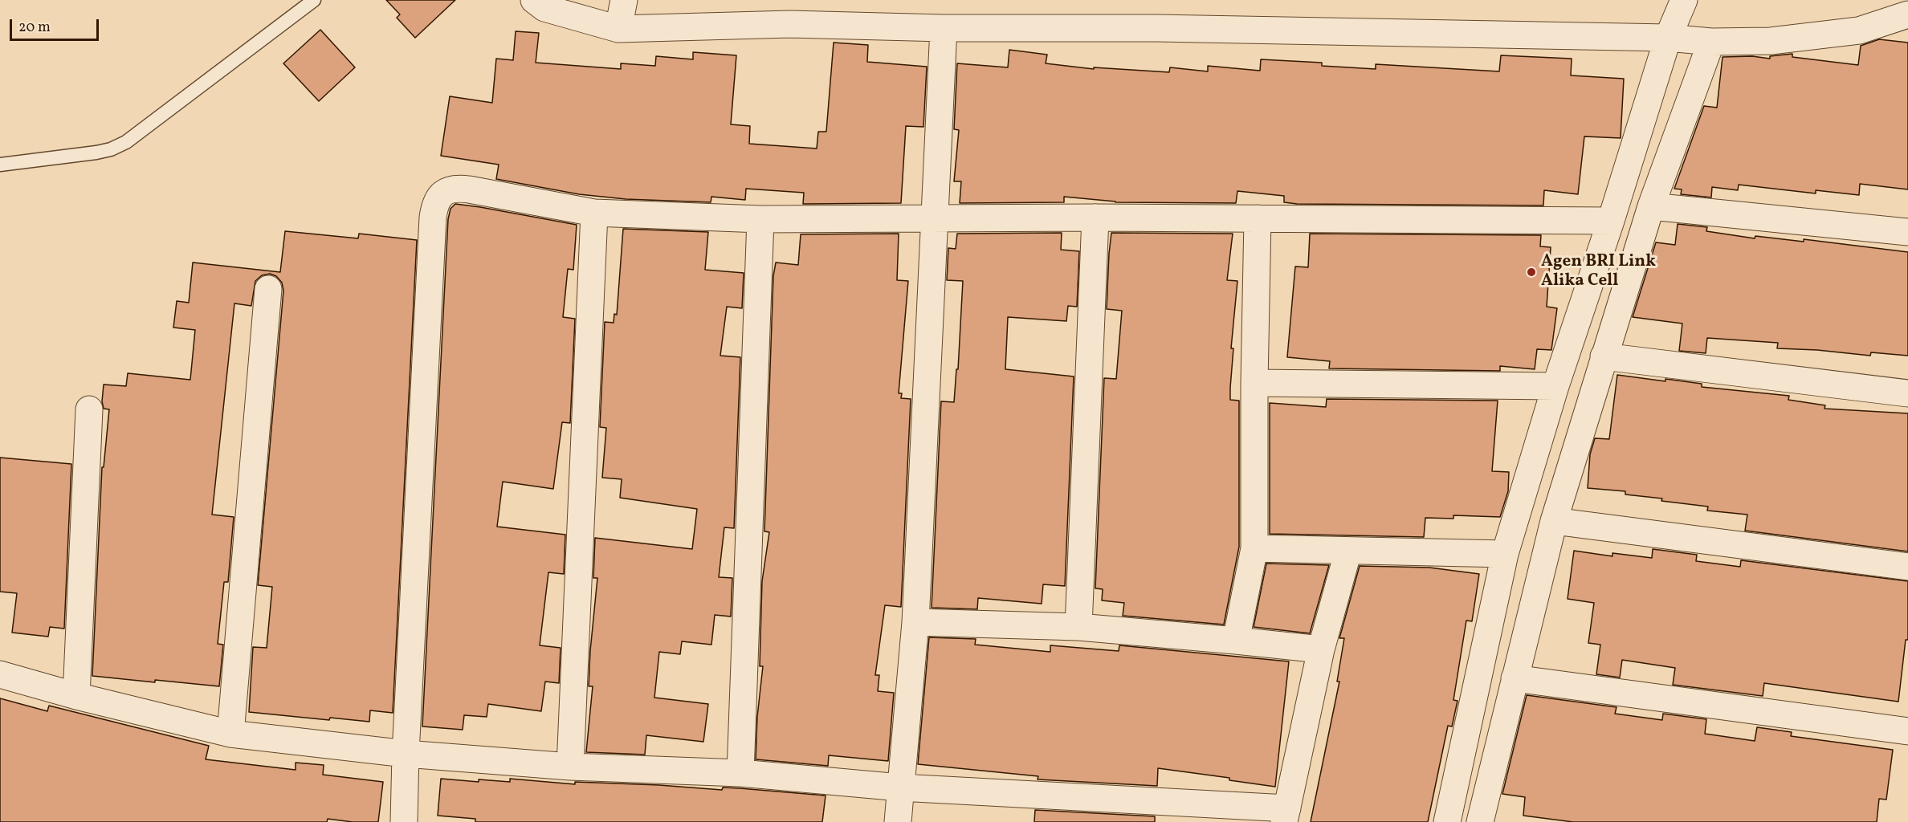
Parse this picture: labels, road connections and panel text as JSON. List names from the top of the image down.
{
  "places": ["Agen BRI Link Alika Cell"],
  "scale_bar": "20 m"
}
